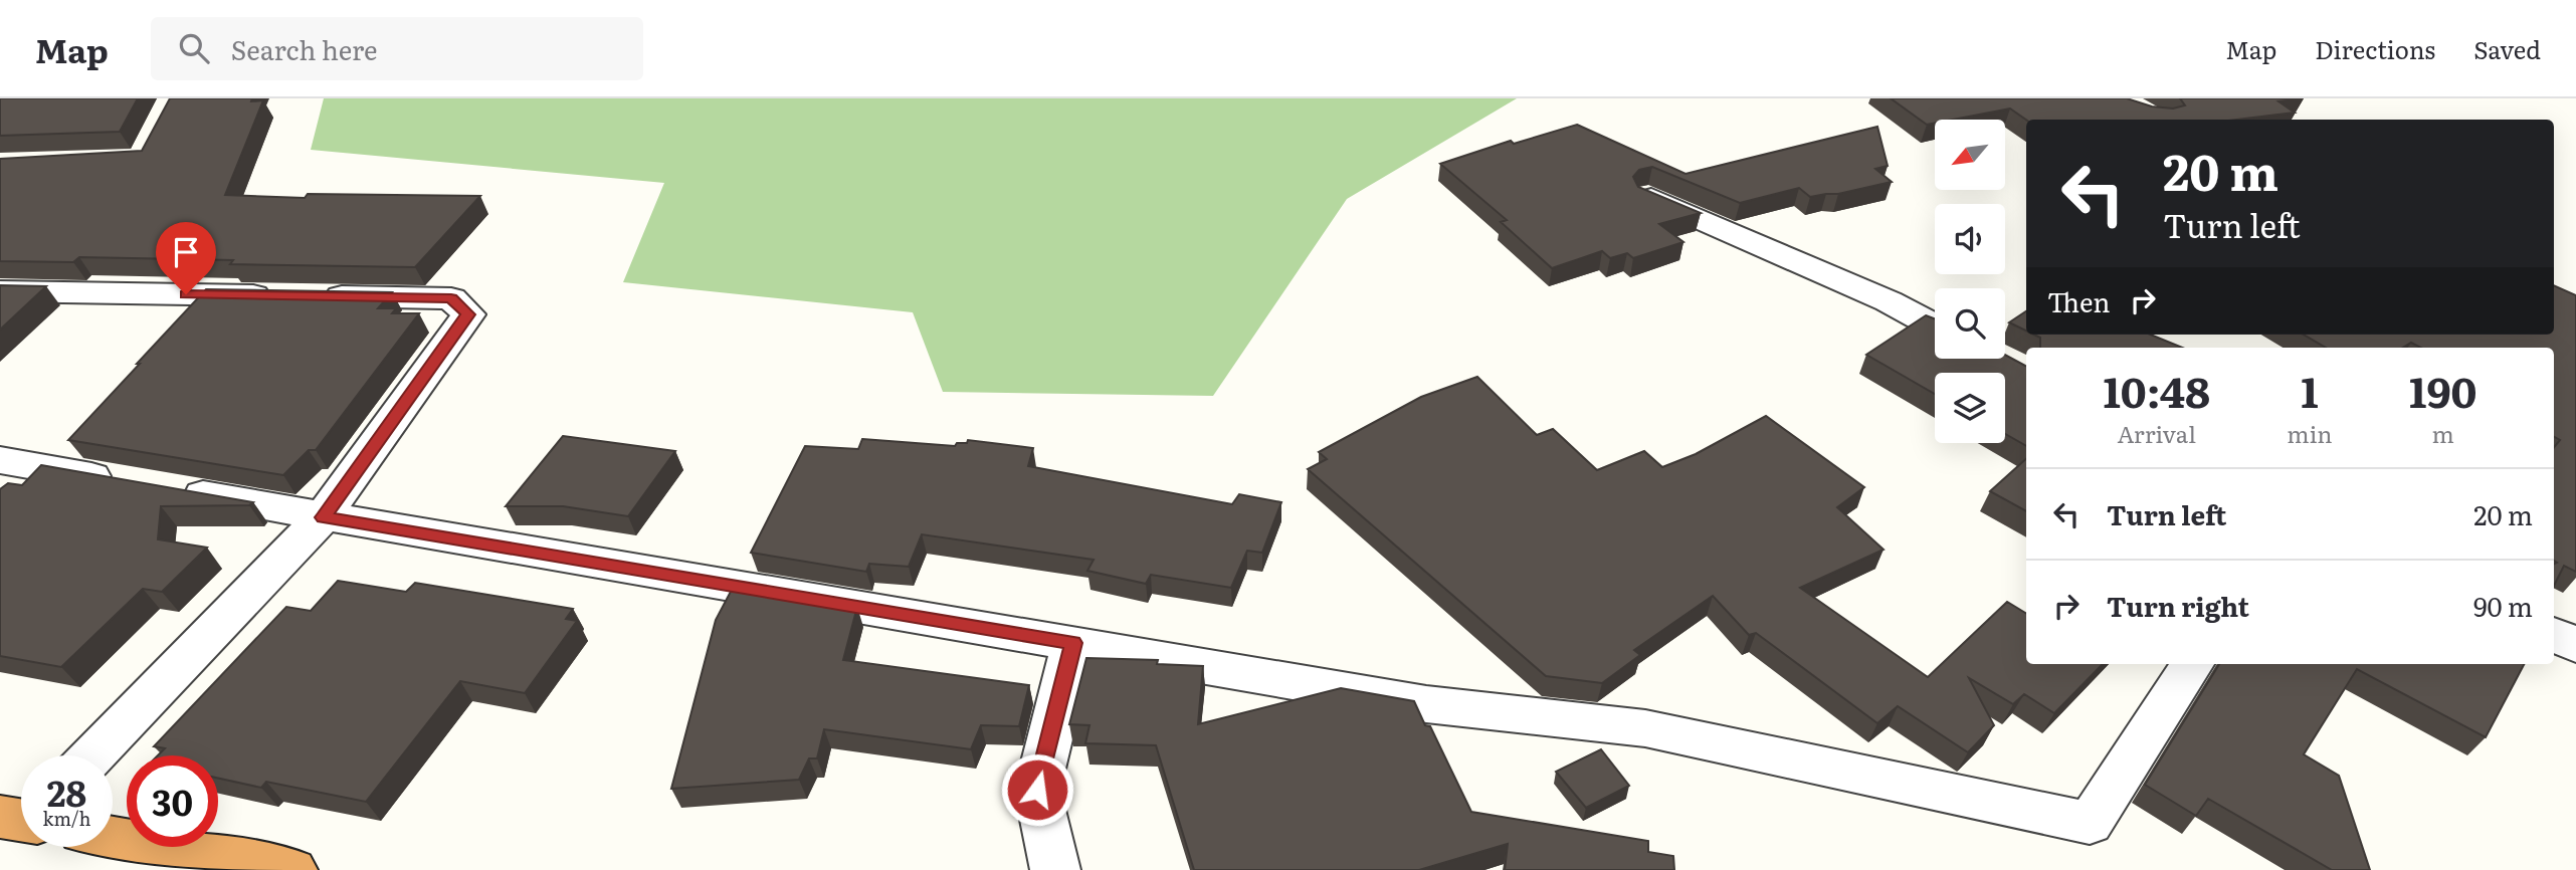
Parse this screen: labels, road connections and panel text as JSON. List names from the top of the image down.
{
  "north": "bottom left",
  "page": {
    "header": "Map",
    "search": "Search here",
    "nav": ["Map", "Directions", "Saved"],
    "turn": ["20 m", "Turn left"],
    "then": "Then",
    "eta": [
      "10:48",
      "Arrival",
      "1",
      "min",
      "190",
      "m"
    ],
    "list": [
      {
        "name": "Turn left",
        "value": "20 m"
      },
      {
        "name": "Turn right",
        "value": "90 m"
      }
    ],
    "speed": "28 km/h",
    "limit": "30"
  }
}
